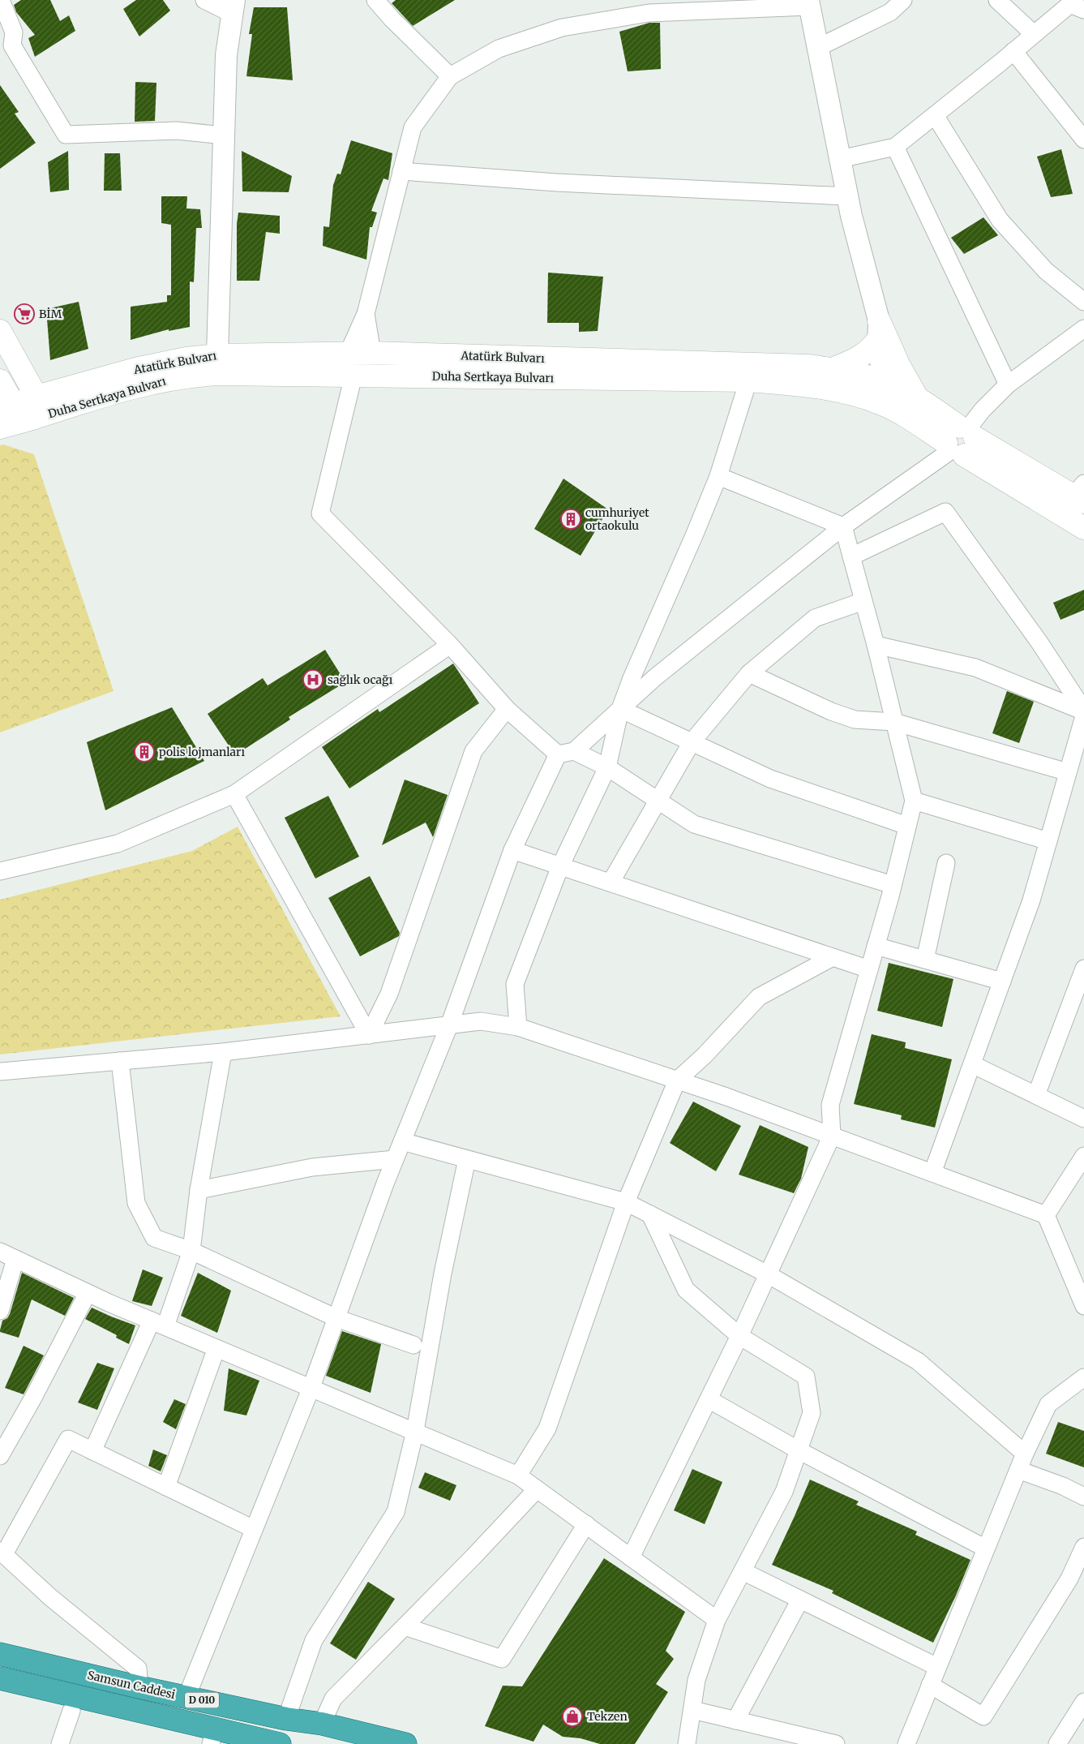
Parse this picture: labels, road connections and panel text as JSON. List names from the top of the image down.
{
  "streets": {
    "highway": ["Samsun Caddesi", "D 010"],
    "main road": ["Atatürk Bulvarı", "Duha Sertkaya Bulvarı"]
  },
  "crossings": [
    ["Atatürk Bulvarı", "Duha Sertkaya Bulvarı"]
  ],
  "places": {
    "supermarket": ["BİM"],
    "building": ["cumhuriyet ortaokulu", "polis lojmanları"],
    "hospital": ["sağlık ocağı"],
    "shop": ["Tekzen"]
  }
}
